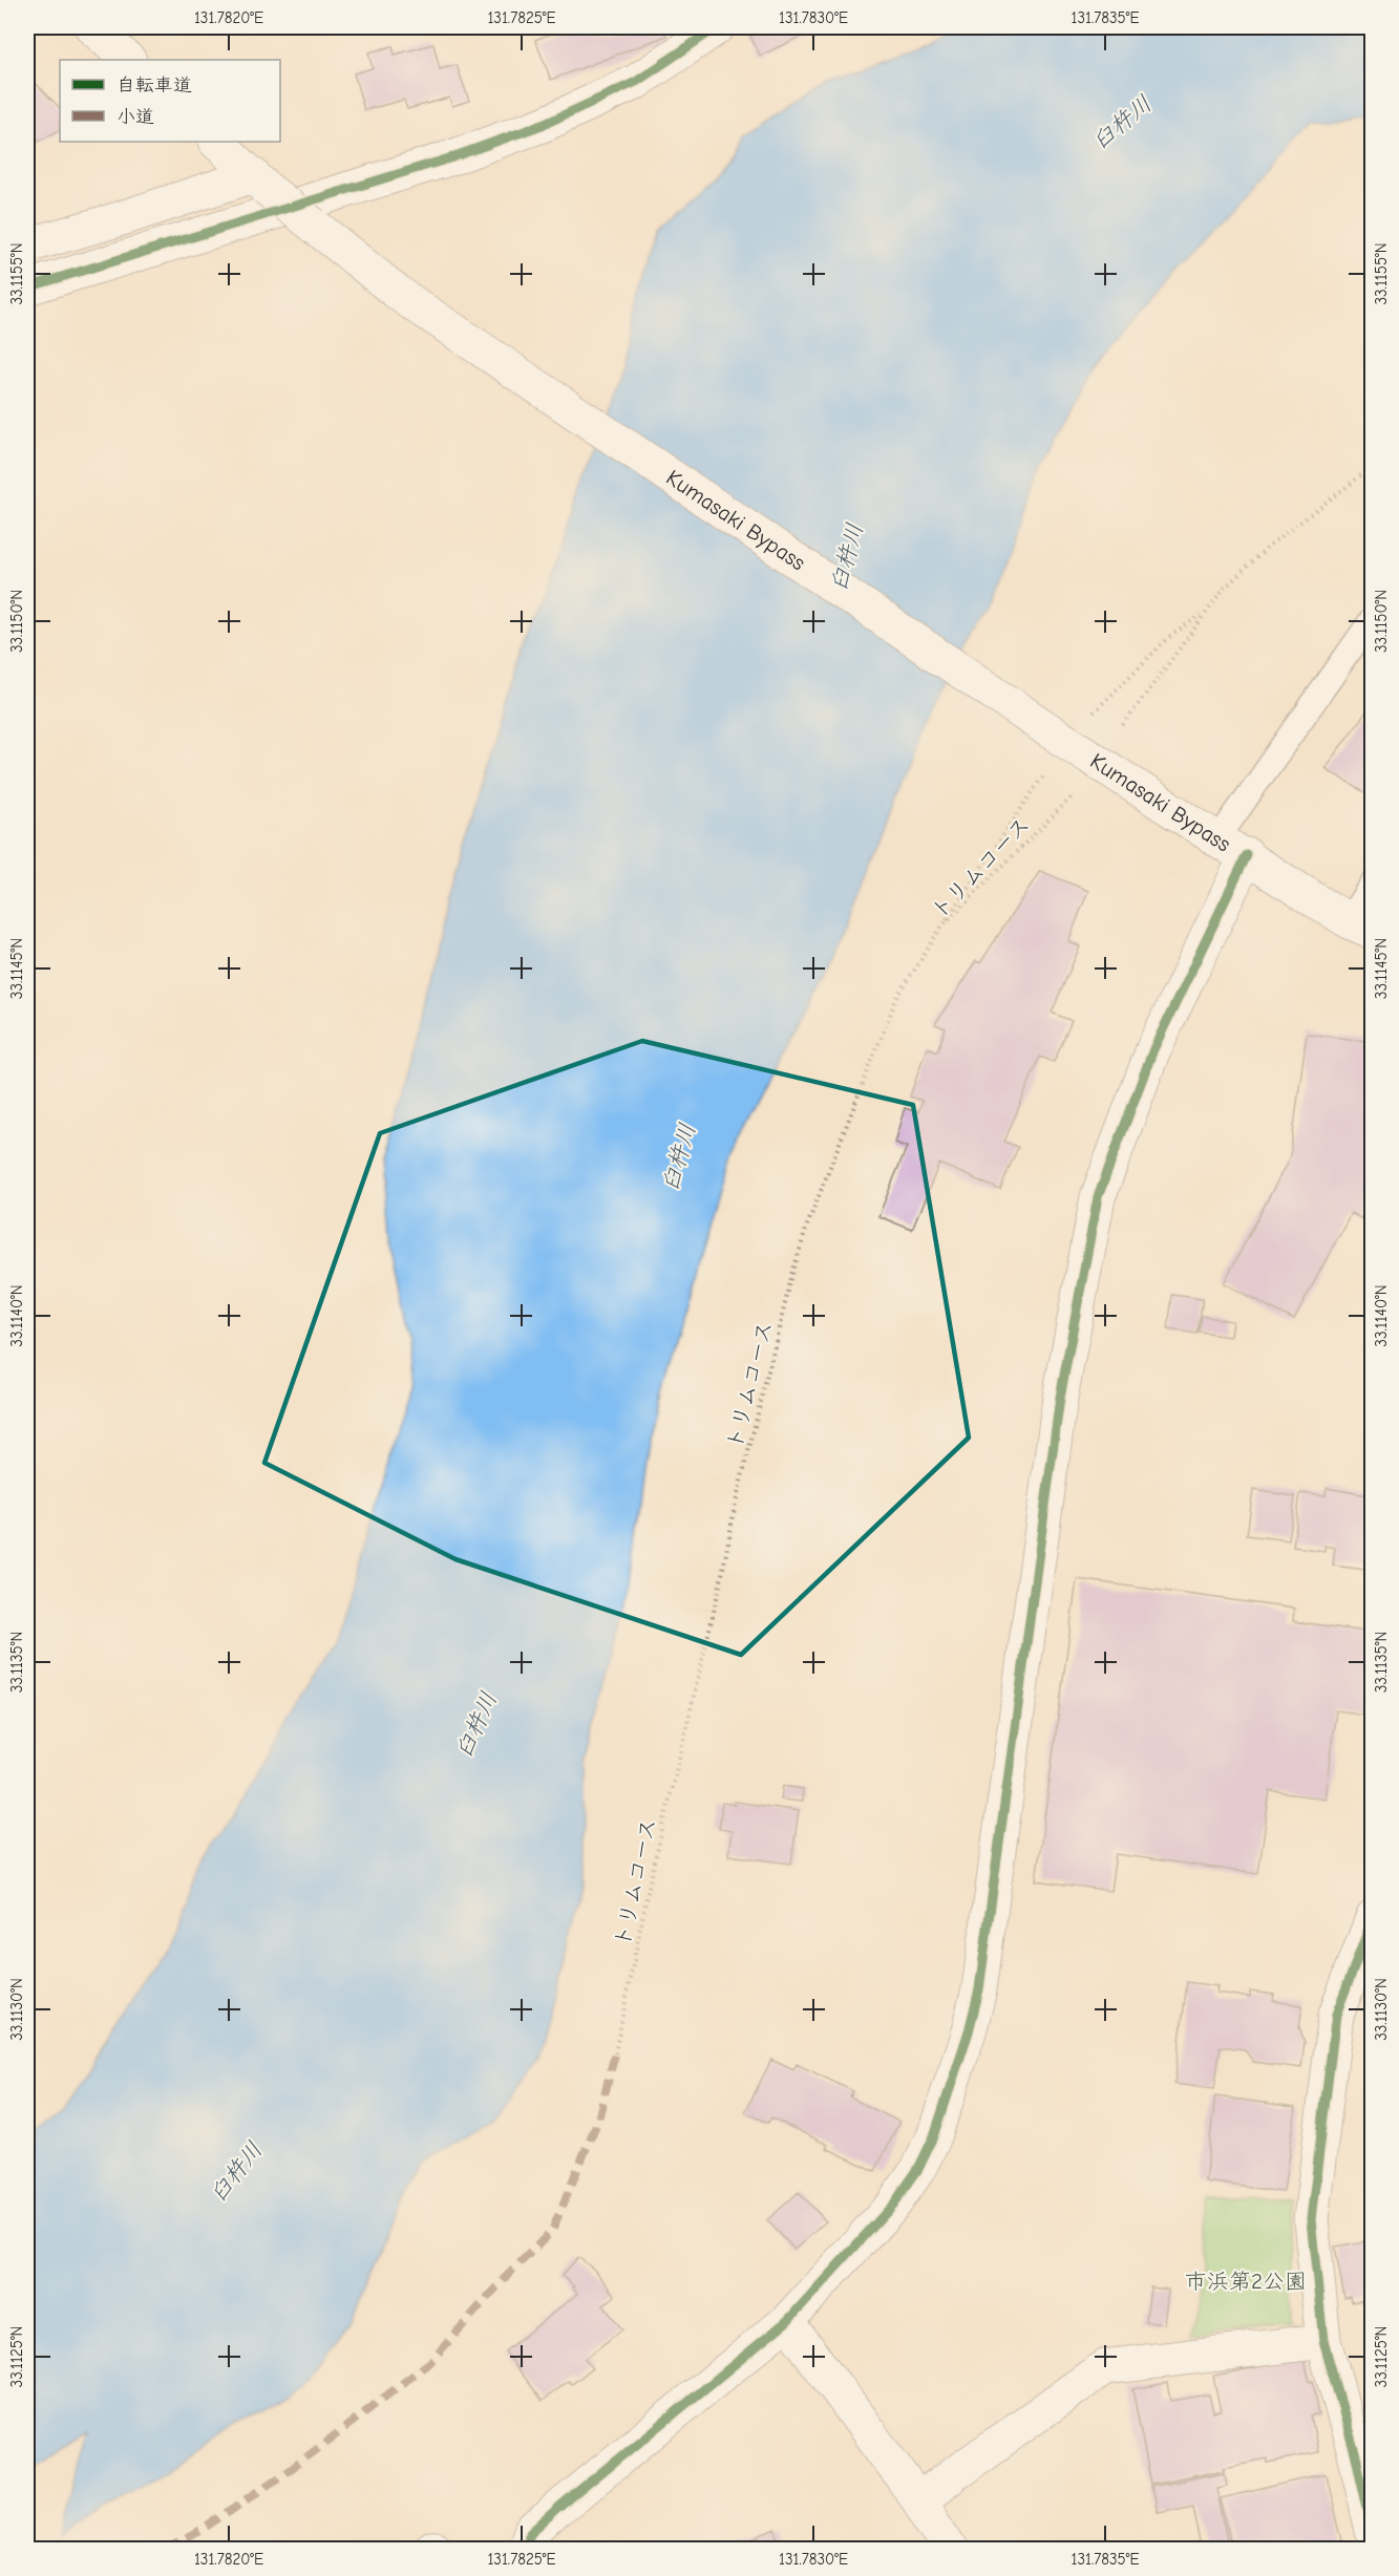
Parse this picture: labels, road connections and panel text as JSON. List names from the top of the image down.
{
  "streets": {
    "main road": ["Kumasaki Bypass"],
    "path": ["トリムコース"]
  },
  "water": ["臼杵川"],
  "parks": ["市浜第2公園"],
  "legend": ["自転車道", "小道"],
  "coordinates": [
    "131.7820°E",
    "131.7825°E",
    "131.7830°E",
    "131.7835°E",
    "33.1155°N",
    "33.1150°N",
    "33.1145°N",
    "33.1140°N",
    "33.1135°N",
    "33.1130°N",
    "33.1125°N"
  ]
}
